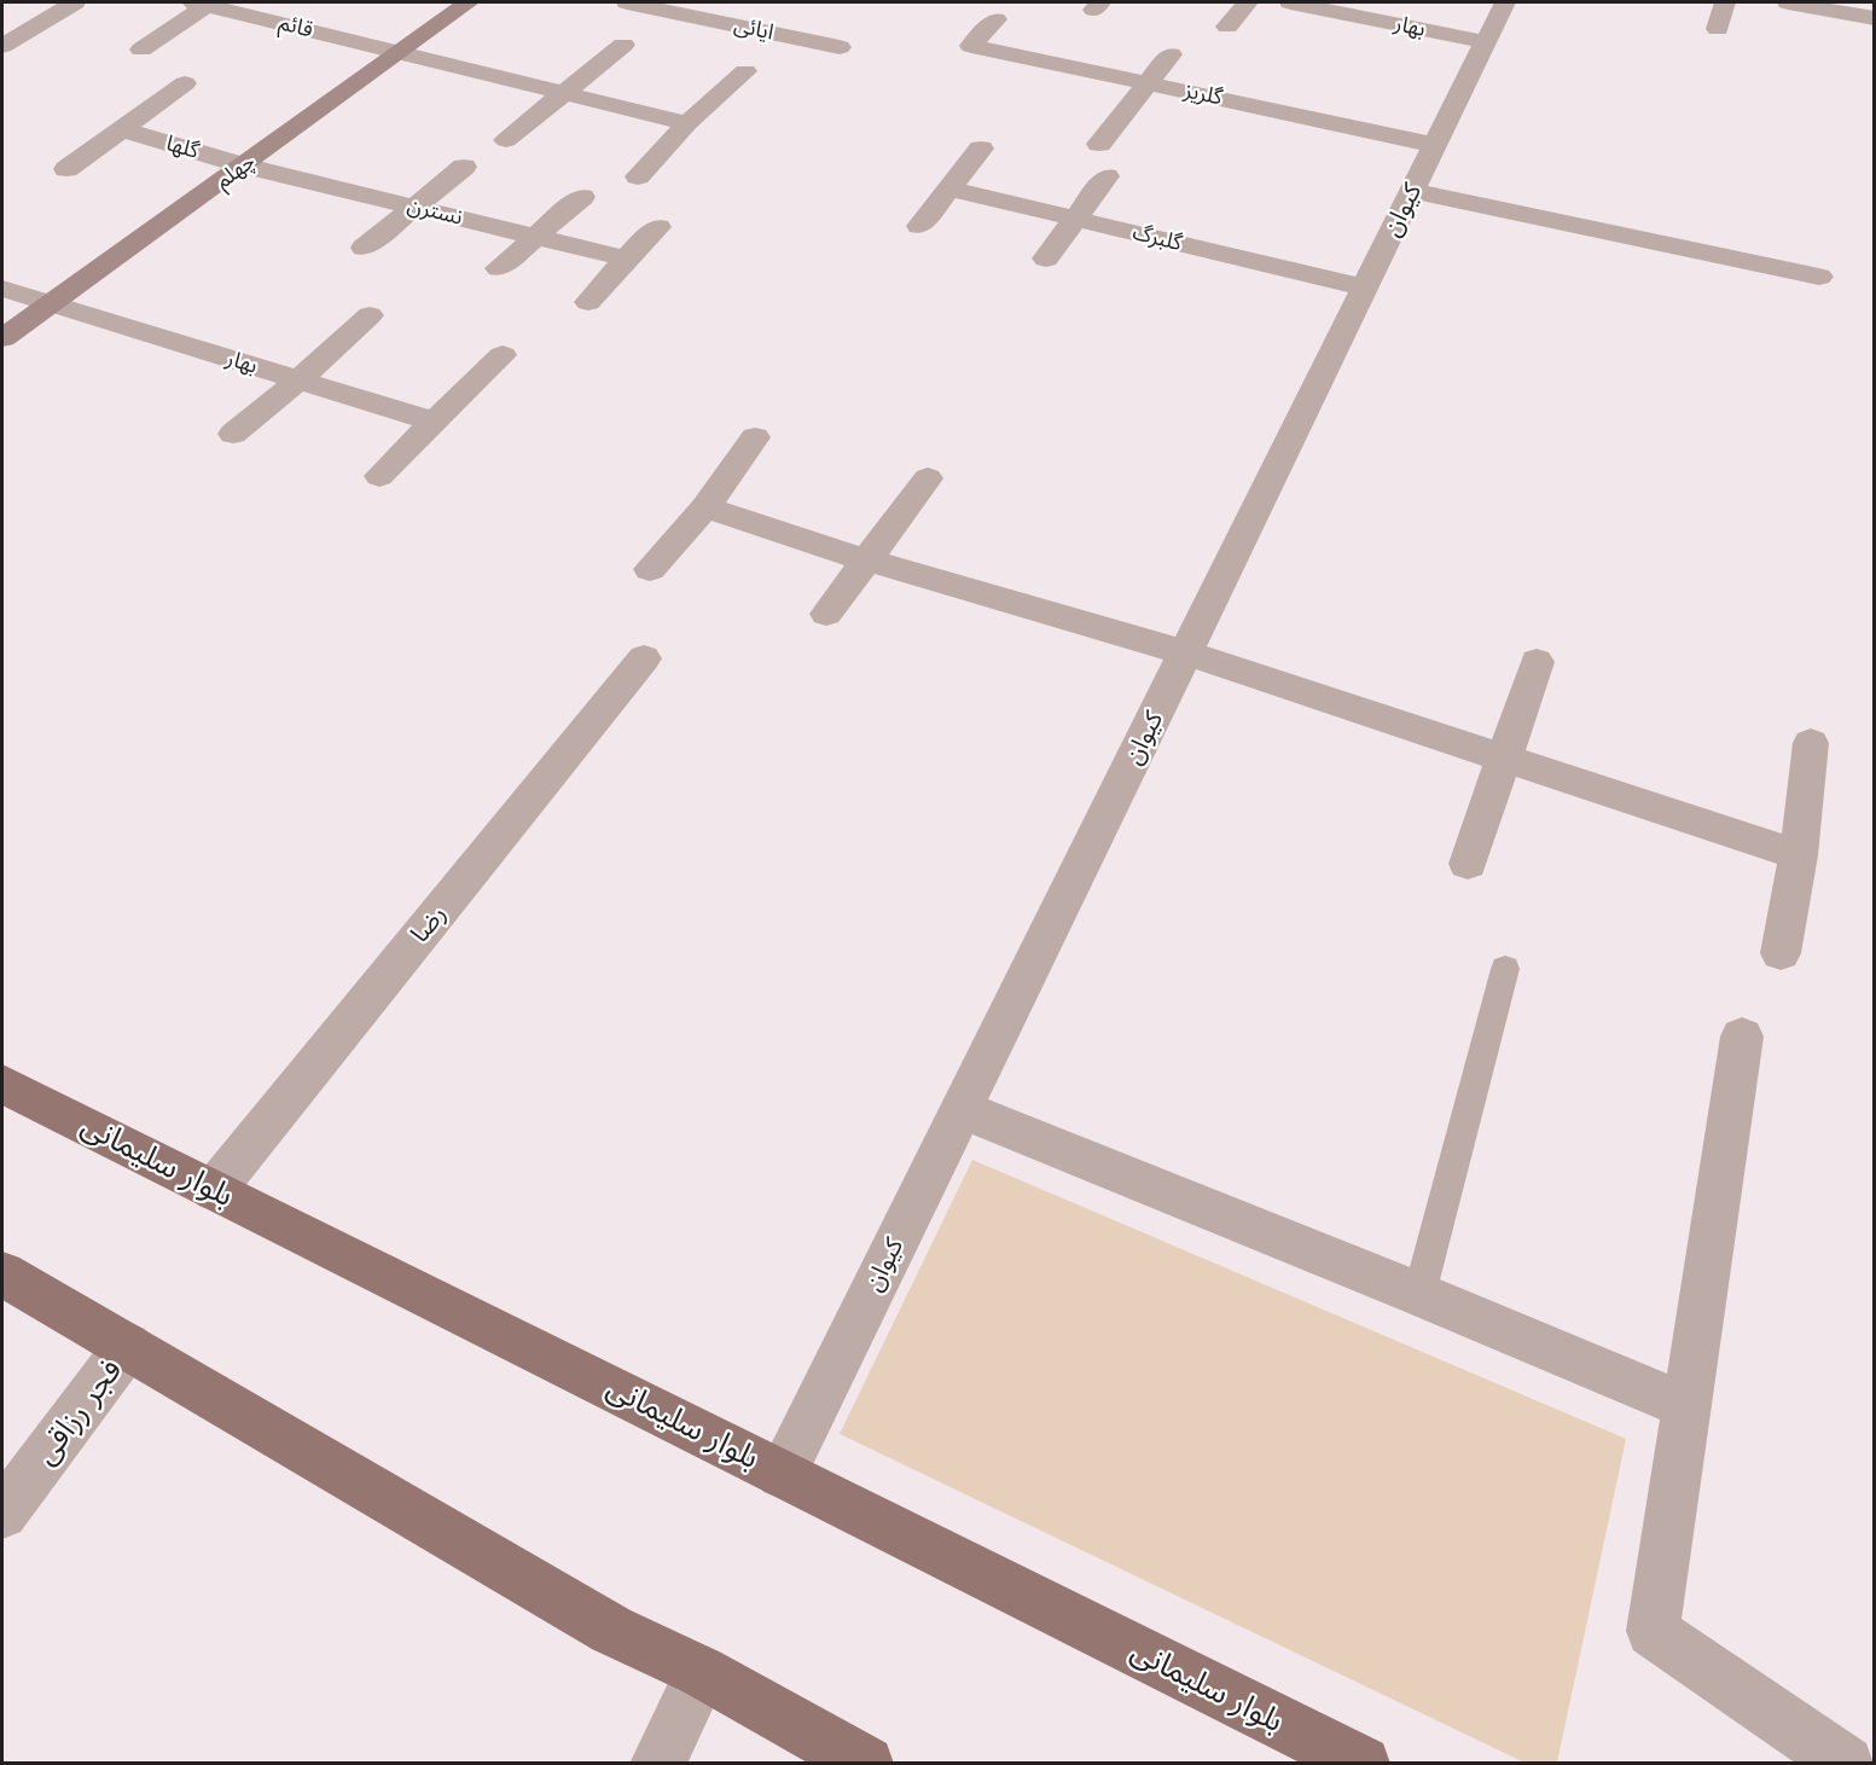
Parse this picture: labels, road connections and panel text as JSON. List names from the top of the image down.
{
  "streets": {
    "main road": ["بلوار سلیمانی"],
    "street": [
      "قائم",
      "بهار",
      "ایائی",
      "گلریز",
      "گلها",
      "چهلم",
      "کیوان",
      "نسترن",
      "گلبرگ",
      "رضا",
      "فجر رزاقی"
    ]
  },
  "crossings": [
    ["قائم", "چهلم"],
    ["بهار", "چهلم"],
    ["بهار", "کیوان"],
    ["گلریز", "کیوان"],
    ["گلها", "چهلم"],
    ["گلها", "نسترن"],
    ["چهلم", "نسترن"],
    ["کیوان", "گلبرگ"],
    ["کیوان", "بلوار سلیمانی"],
    ["رضا", "بلوار سلیمانی"]
  ]
}
